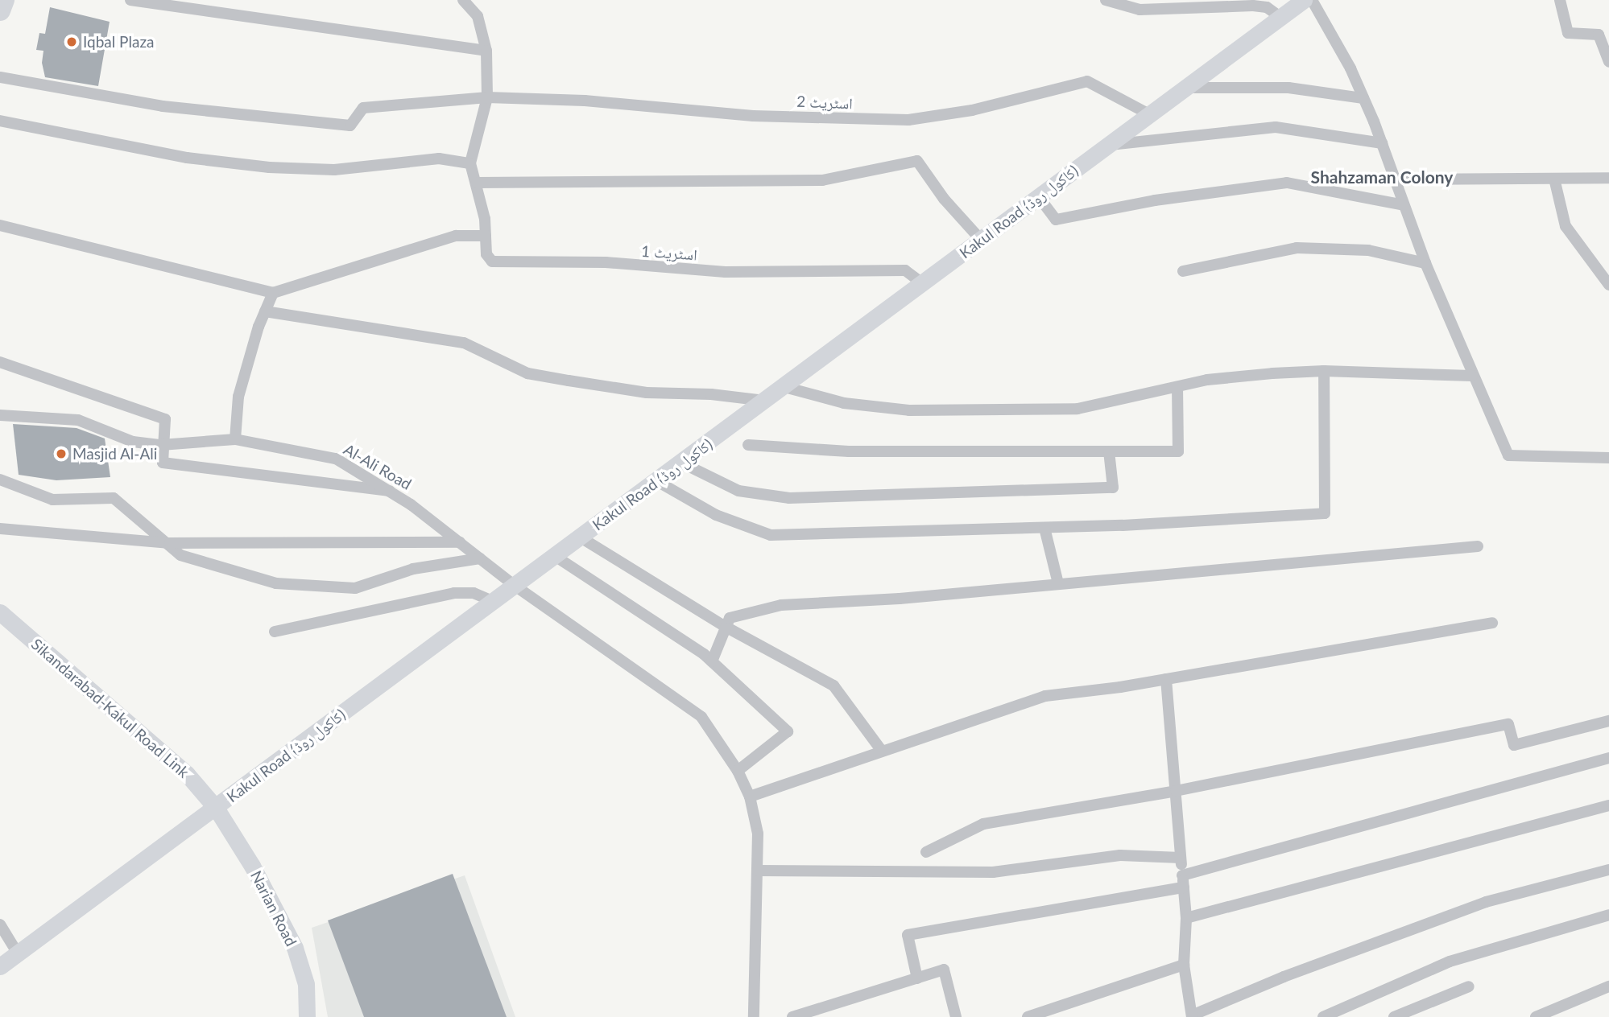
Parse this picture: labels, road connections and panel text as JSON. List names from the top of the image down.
{
  "streets": {
    "main road": ["Kakul Road (کاکول روڈ)", "Sikandarabad-Kakul Road Link", "Narian Road"],
    "street": ["اسٹریٹ 2", "اسٹریٹ 1", "Al-Ali Road"]
  },
  "crossings": [
    ["اسٹریٹ 2", "Kakul Road (کاکول روڈ)"],
    ["Kakul Road (کاکول روڈ)", "اسٹریٹ 1"],
    ["Kakul Road (کاکول روڈ)", "Al-Ali Road"],
    ["Kakul Road (کاکول روڈ)", "Sikandarabad-Kakul Road Link"],
    ["Kakul Road (کاکول روڈ)", "Narian Road"],
    ["Sikandarabad-Kakul Road Link", "Narian Road"]
  ],
  "districts": ["Shahzaman Colony"],
  "places": ["Iqbal Plaza", "Masjid Al-Ali"]
}
